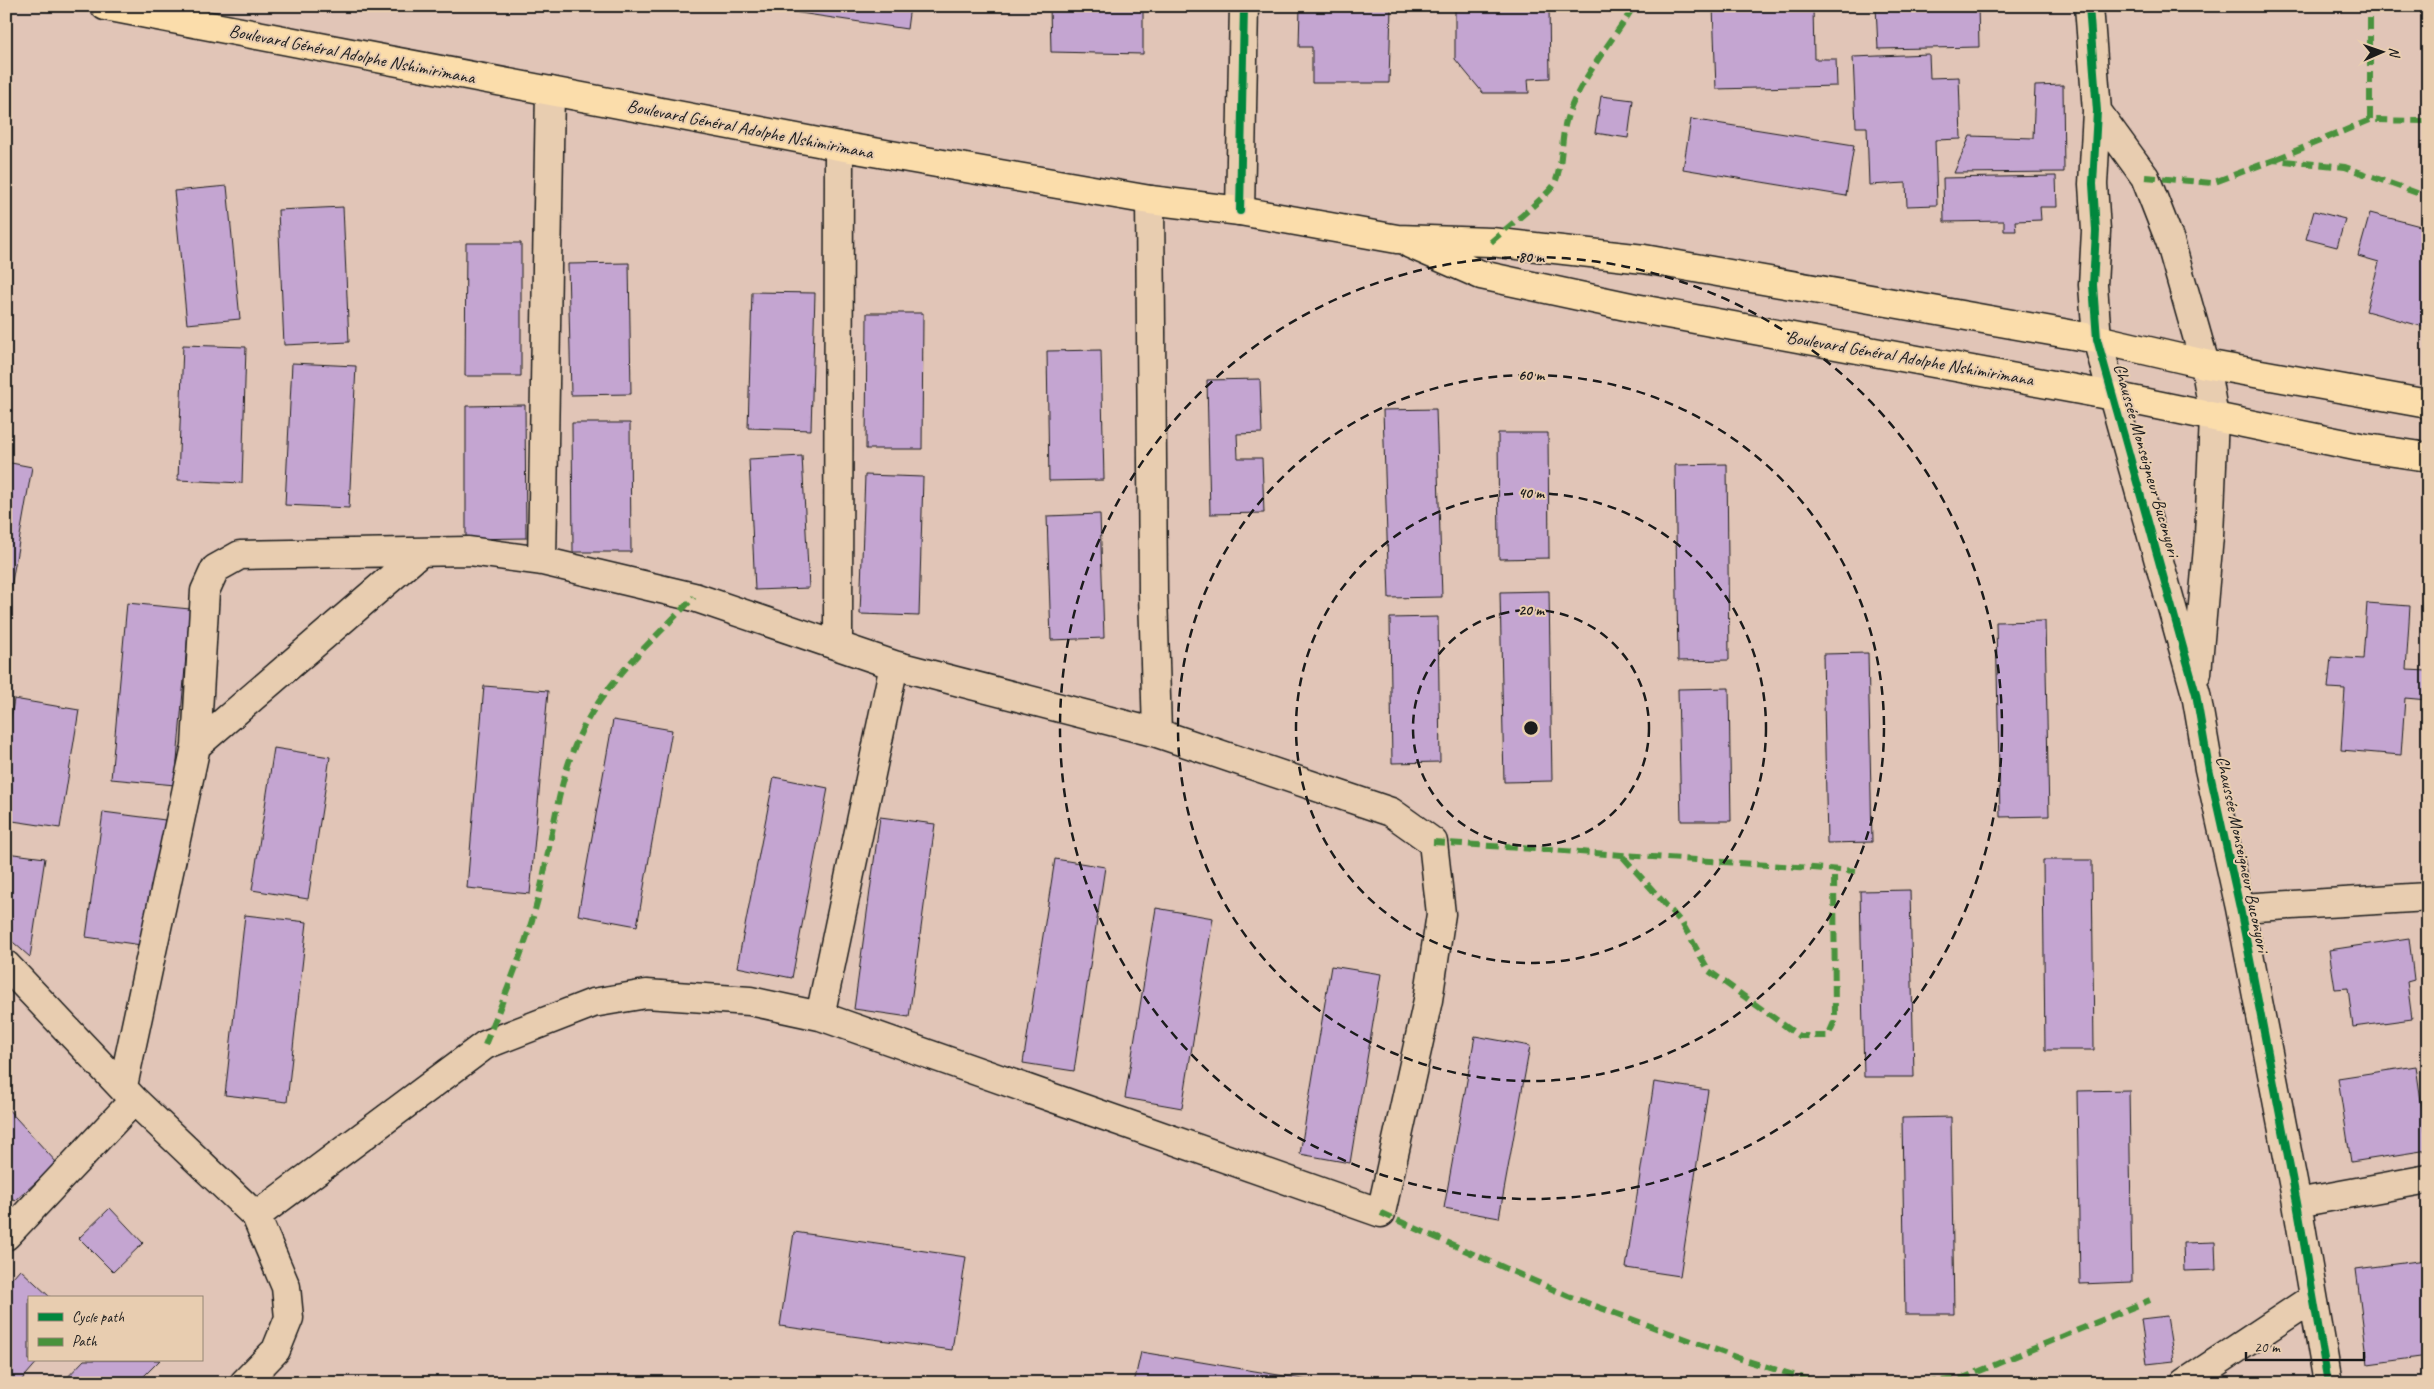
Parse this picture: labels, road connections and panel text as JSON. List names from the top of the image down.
{
  "streets": {
    "main road": ["Boulevard Général Adolphe Nshimirimana"],
    "street": ["Chaussée Monseigneur Buconyori"]
  },
  "crossings": [
    ["Boulevard Général Adolphe Nshimirimana", "Chaussée Monseigneur Buconyori"]
  ],
  "legend": ["Cycle path", "Path"],
  "scale_bar": "20 m",
  "north": "right",
  "rings": [
    "80 m",
    "60 m",
    "40 m",
    "20 m"
  ]
}
